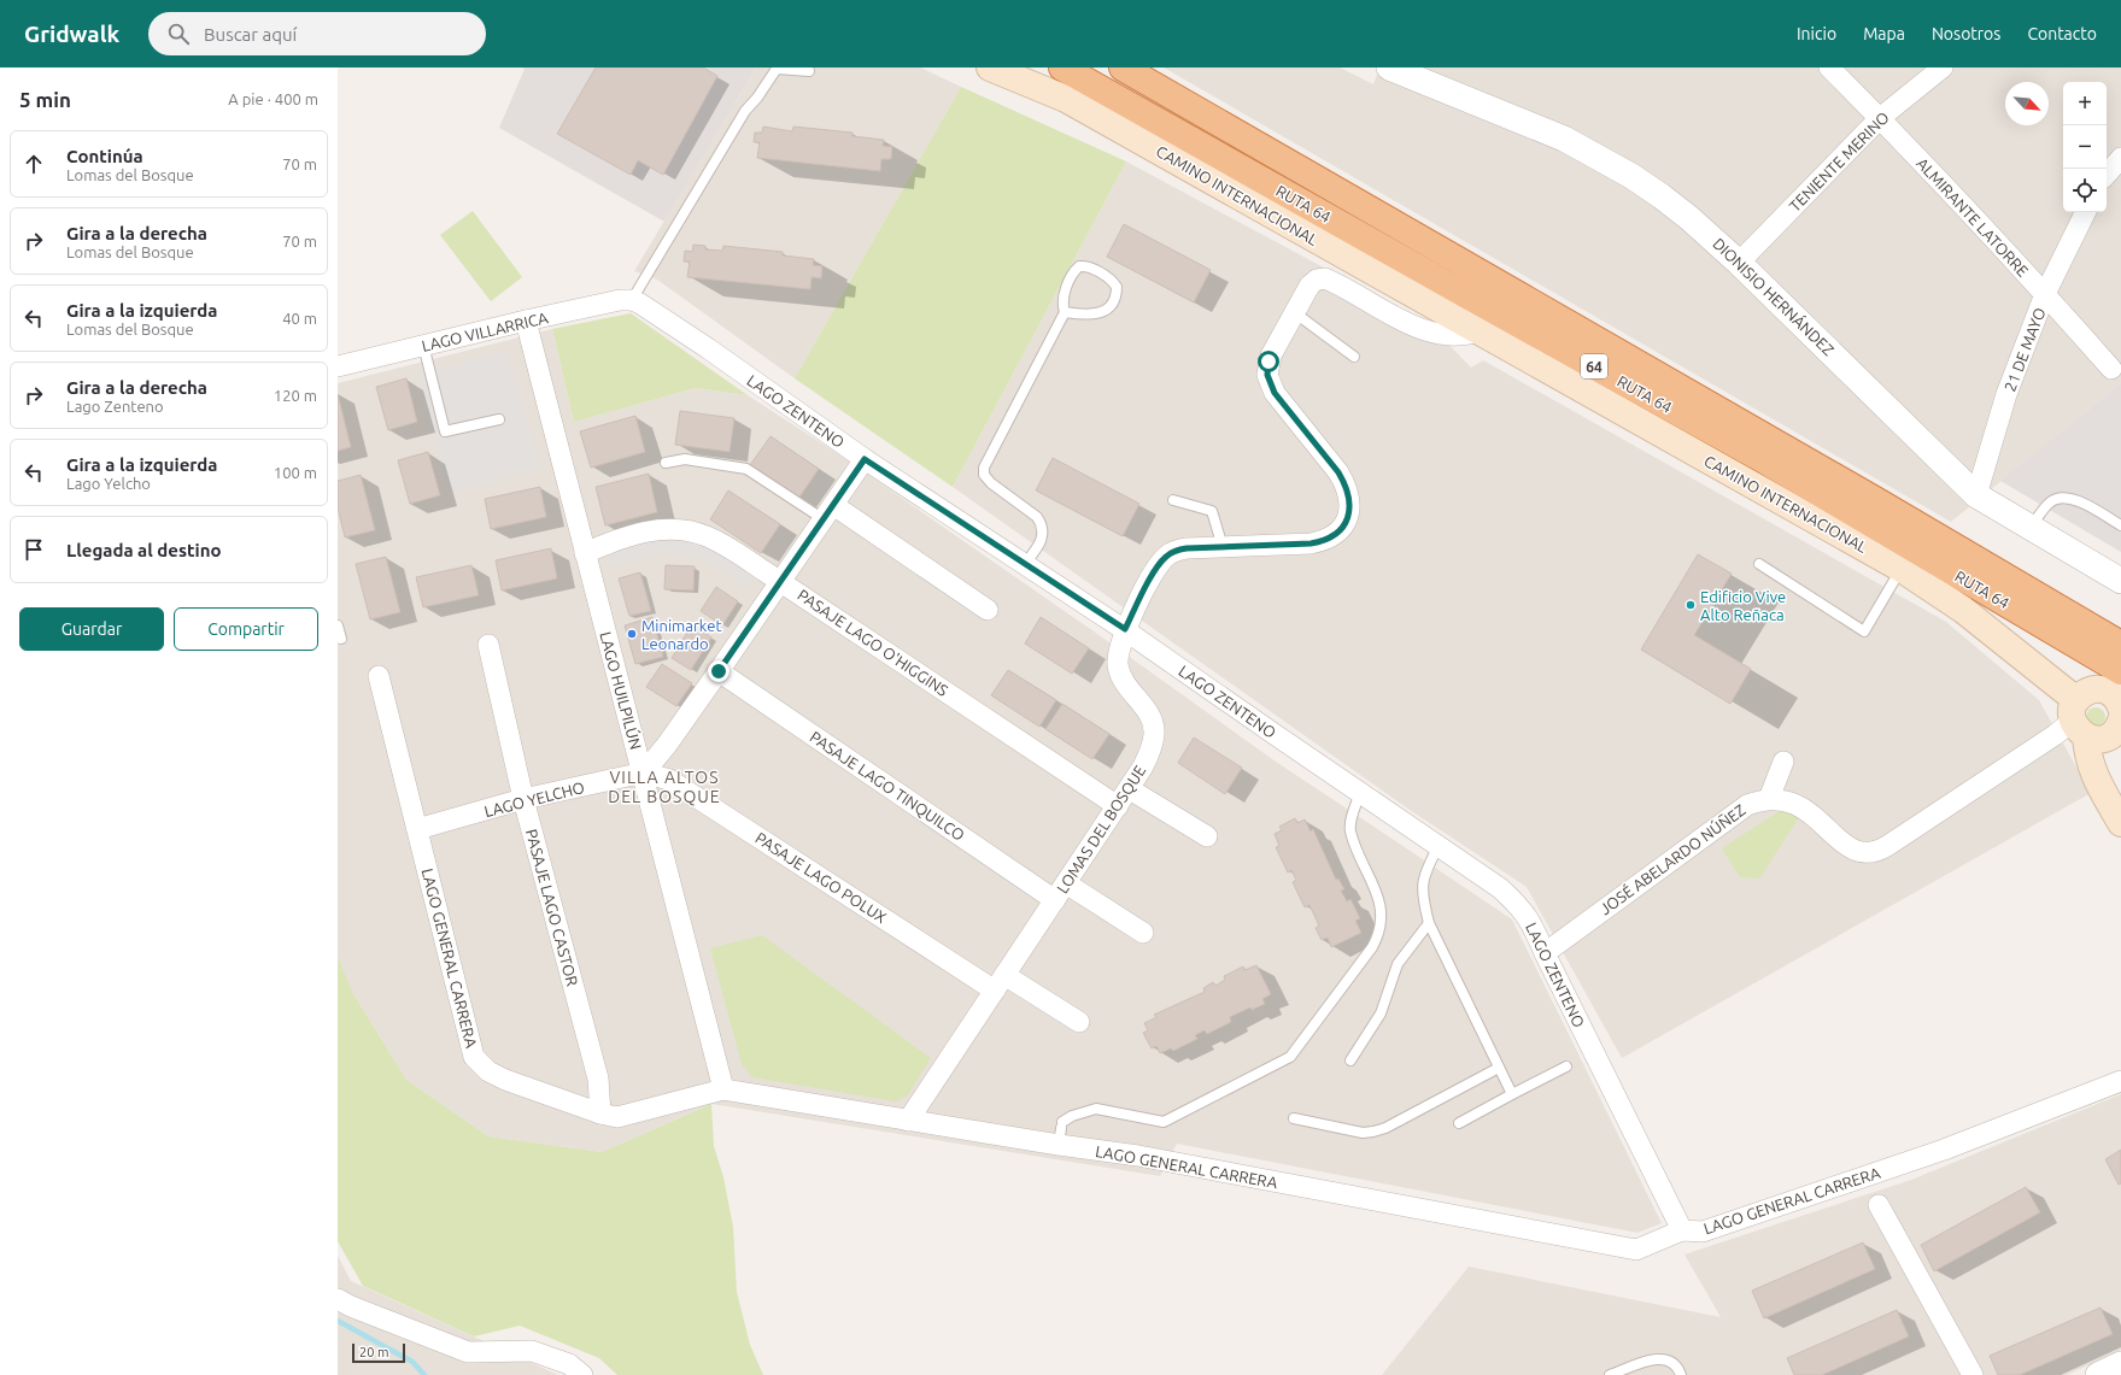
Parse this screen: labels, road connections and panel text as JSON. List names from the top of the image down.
{
  "streets": {
    "highway": ["RUTA 64", "64"],
    "main road": ["CAMINO INTERNACIONAL"],
    "street": [
      "TENIENTE MERINO",
      "ALMIRANTE LATORRE",
      "DIONISIO HERNÁNDEZ",
      "LAGO VILLARRICA",
      "21 DE MAYO",
      "LAGO ZENTENO",
      "PASAJE LAGO O'HIGGINS",
      "LAGO HUILPILÚN",
      "PASAJE LAGO TINQUILCO",
      "LAGO YELCHO",
      "LOMAS DEL BOSQUE",
      "JOSÉ ABELARDO NÚÑEZ",
      "PASAJE LAGO POLUX",
      "PASAJE LAGO CASTOR",
      "LAGO GENERAL CARRERA"
    ]
  },
  "crossings": [
    ["TENIENTE MERINO", "ALMIRANTE LATORRE"],
    ["TENIENTE MERINO", "DIONISIO HERNÁNDEZ"],
    ["CAMINO INTERNACIONAL", "LOMAS DEL BOSQUE"],
    ["CAMINO INTERNACIONAL", "JOSÉ ABELARDO NÚÑEZ"],
    ["ALMIRANTE LATORRE", "21 DE MAYO"],
    ["DIONISIO HERNÁNDEZ", "21 DE MAYO"],
    ["LAGO VILLARRICA", "LAGO ZENTENO"],
    ["LAGO VILLARRICA", "LAGO HUILPILÚN"],
    ["LAGO ZENTENO", "LOMAS DEL BOSQUE"],
    ["LAGO ZENTENO", "JOSÉ ABELARDO NÚÑEZ"],
    ["LAGO ZENTENO", "LAGO GENERAL CARRERA"],
    ["PASAJE LAGO O'HIGGINS", "LAGO HUILPILÚN"],
    ["PASAJE LAGO O'HIGGINS", "LOMAS DEL BOSQUE"],
    ["LAGO HUILPILÚN", "LAGO YELCHO"],
    ["LAGO HUILPILÚN", "PASAJE LAGO POLUX"],
    ["LAGO HUILPILÚN", "LAGO GENERAL CARRERA"],
    ["PASAJE LAGO TINQUILCO", "LOMAS DEL BOSQUE"],
    ["LAGO YELCHO", "PASAJE LAGO POLUX"],
    ["LAGO YELCHO", "PASAJE LAGO CASTOR"],
    ["LAGO YELCHO", "LAGO GENERAL CARRERA"],
    ["LOMAS DEL BOSQUE", "PASAJE LAGO POLUX"],
    ["LOMAS DEL BOSQUE", "LAGO GENERAL CARRERA"],
    ["PASAJE LAGO CASTOR", "LAGO GENERAL CARRERA"]
  ],
  "districts": ["VILLA ALTOS DEL BOSQUE"],
  "places": ["Edificio Vive Alto Reñaca", "Minimarket Leonardo"],
  "scale_bar": "20 m",
  "north": "bottom right",
  "page": {
    "header": "Gridwalk",
    "search": "Buscar aquí",
    "nav": [
      "Inicio",
      "Mapa",
      "Nosotros",
      "Contacto"
    ],
    "heading": ["5 min", "A pie · 400 m"],
    "map_buttons": ["+", "−"],
    "list": [
      ["Continúa", "Lomas del Bosque", "70 m"],
      ["Gira a la derecha", "Lomas del Bosque", "70 m"],
      ["Gira a la izquierda", "Lomas del Bosque", "40 m"],
      ["Gira a la derecha", "Lago Zenteno", "120 m"],
      ["Gira a la izquierda", "Lago Yelcho", "100 m"],
      "Llegada al destino"
    ],
    "buttons": ["Guardar", "Compartir"],
    "scale": "20 m"
  }
}
